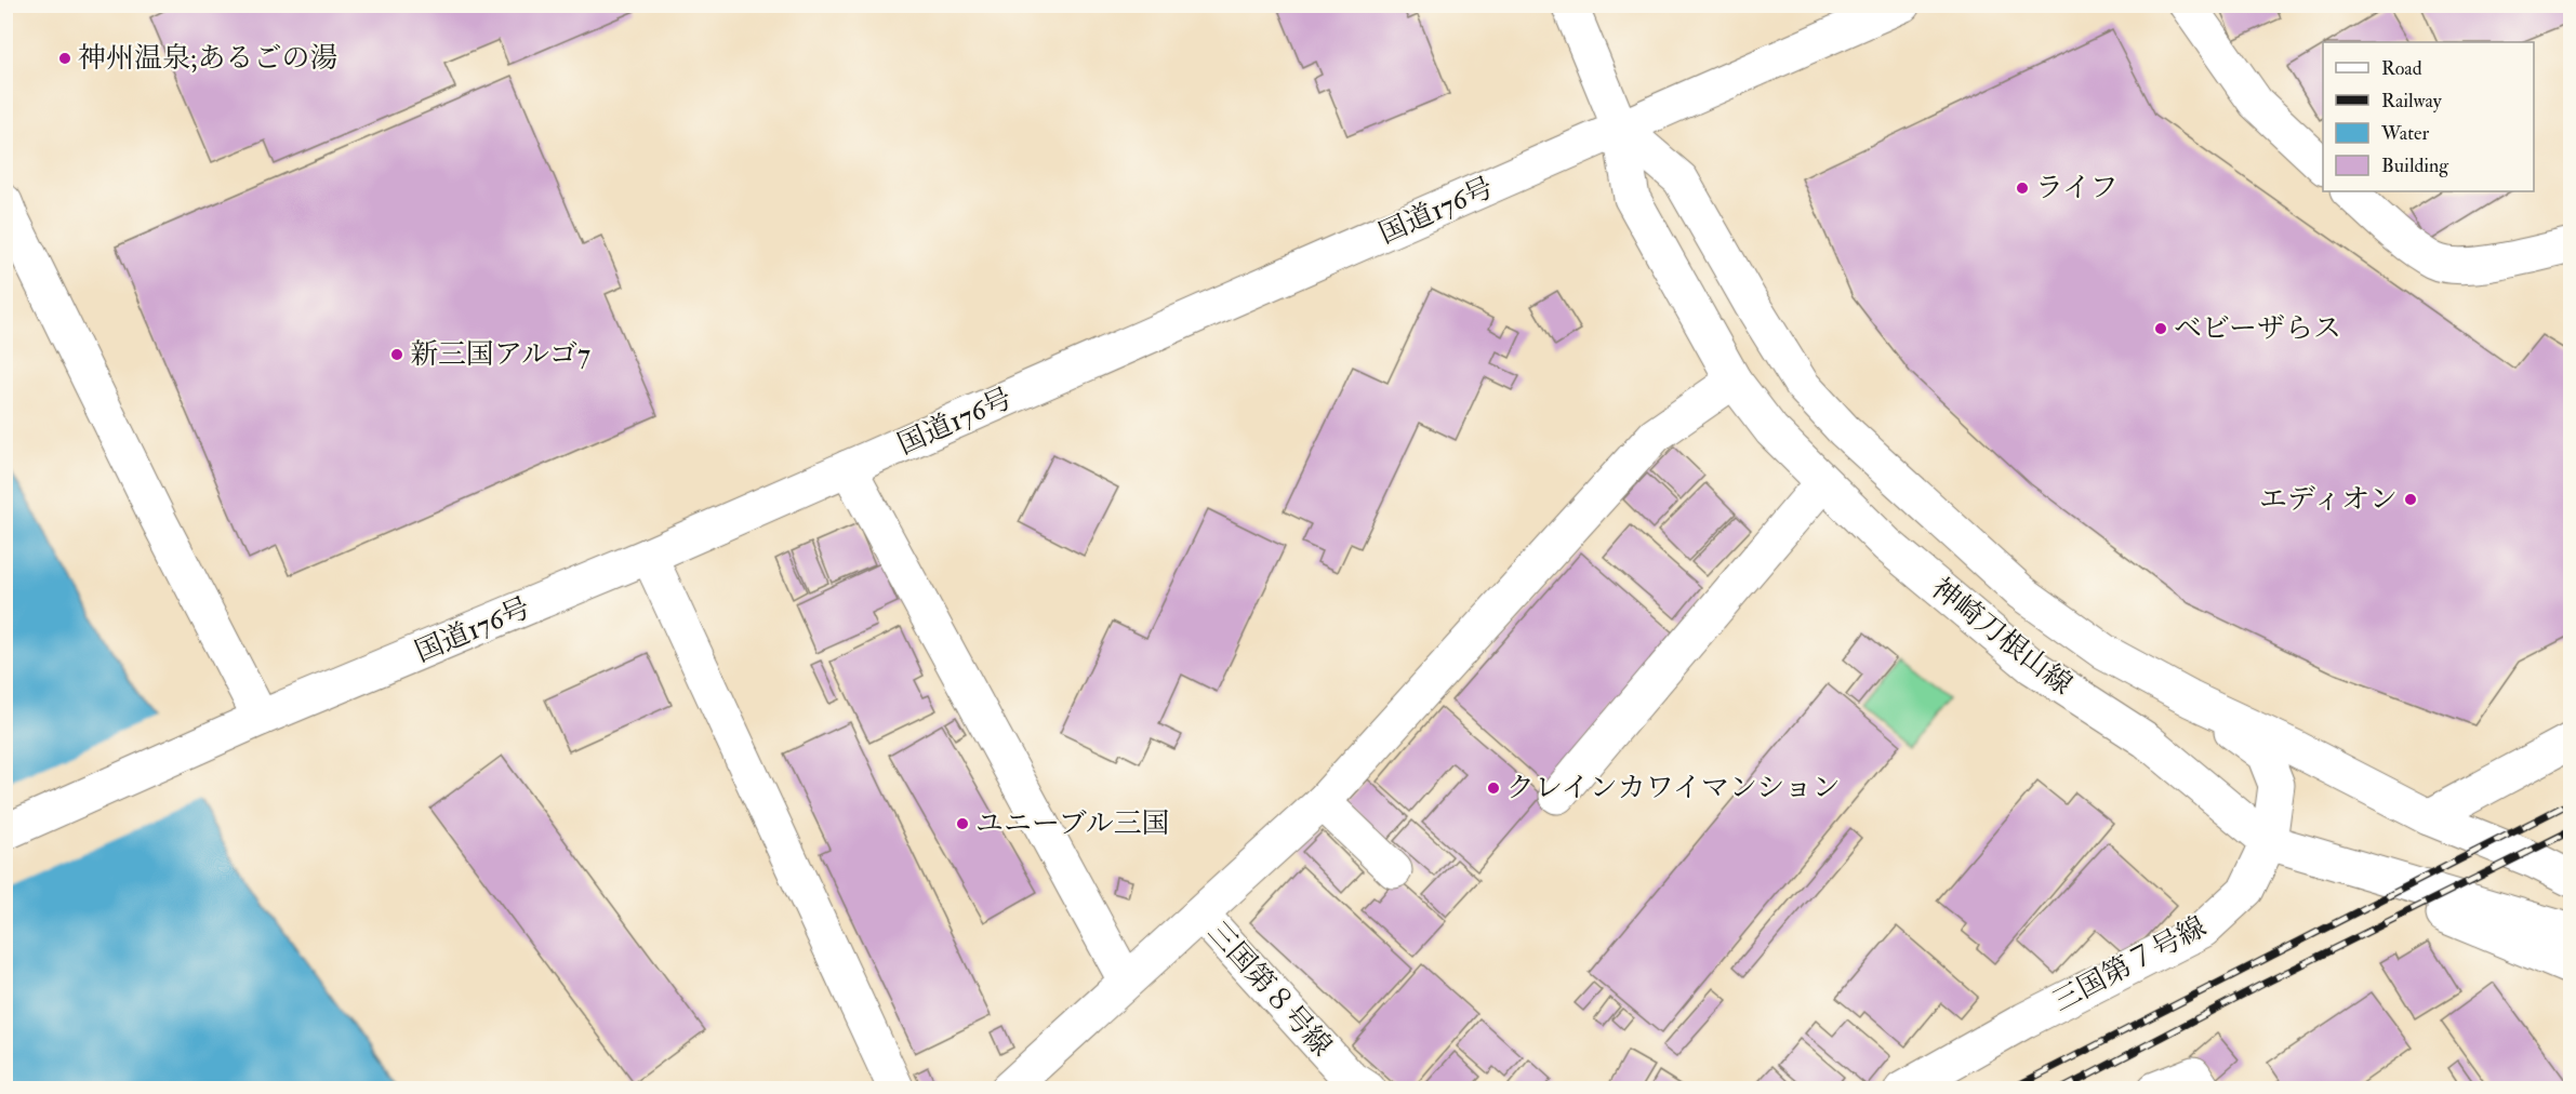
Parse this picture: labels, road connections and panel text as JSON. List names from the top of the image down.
{
  "streets": {
    "main road": [
      "国道176号",
      "神崎刀根山線",
      "三国第７号線",
      "三国第８号線"
    ]
  },
  "crossings": [
    ["国道176号", "神崎刀根山線"],
    ["神崎刀根山線", "三国第７号線"]
  ],
  "places": [
    "神州温泉;あるごの湯",
    "ライフ",
    "ベビーザらス",
    "新三国アルゴ7",
    "エディオン",
    "クレインカワイマンション",
    "ユニーブル三国"
  ],
  "legend": [
    "Road",
    "Railway",
    "Water",
    "Building"
  ]
}
